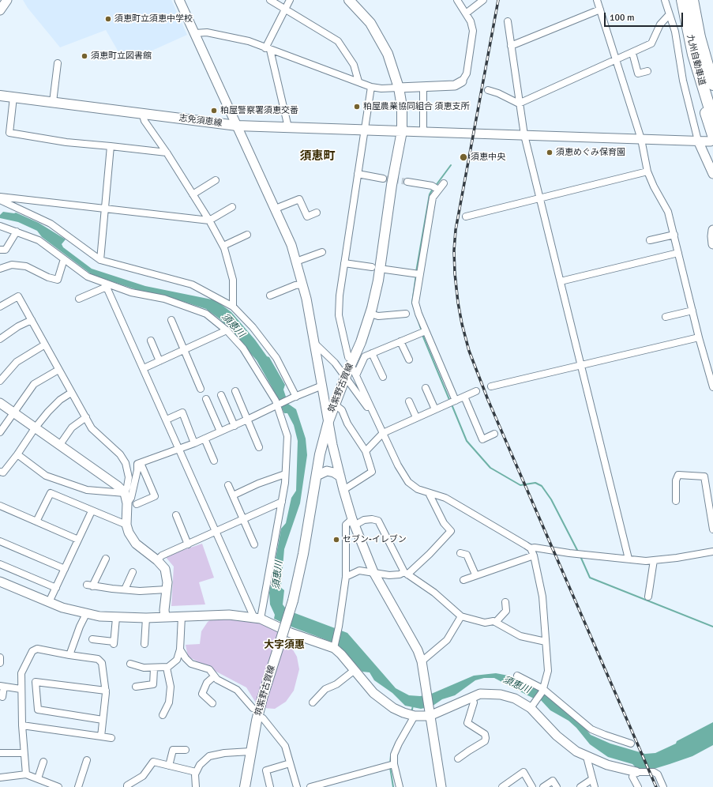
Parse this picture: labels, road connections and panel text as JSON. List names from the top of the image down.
{
  "streets": {
    "highway": ["九州自動車道"],
    "main road": ["志免須恵線", "筑紫野古賀線"]
  },
  "crossings": [
    ["志免須恵線", "筑紫野古賀線"]
  ],
  "districts": ["須恵町", "大字須惠"],
  "water": ["須恵川"],
  "places": [
    "須恵町立須恵中学校",
    "須恵町立図書館",
    "粕屋農業協同組合 須恵支所",
    "粕屋警察署須恵交番",
    "須恵めぐみ保育園",
    "須恵中央",
    "セブン-イレブン"
  ],
  "scale_bar": "100 m"
}
